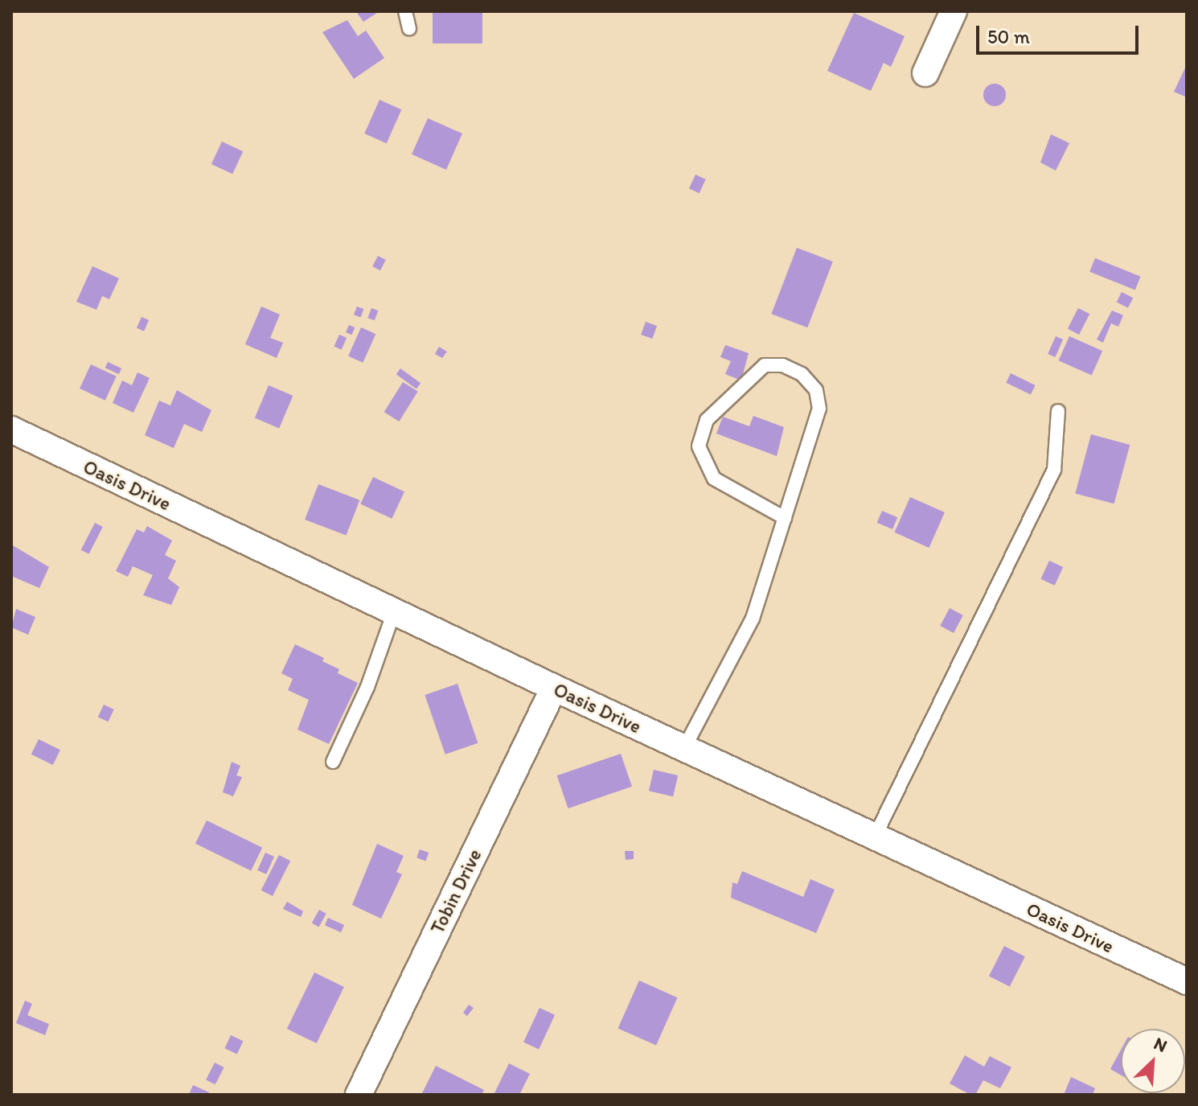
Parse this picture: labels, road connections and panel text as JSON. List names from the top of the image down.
{
  "streets": {
    "street": ["Oasis Drive", "Tobin Drive"]
  },
  "crossings": [
    ["Oasis Drive", "Tobin Drive"]
  ],
  "scale_bar": "50 m",
  "north": "top right"
}
